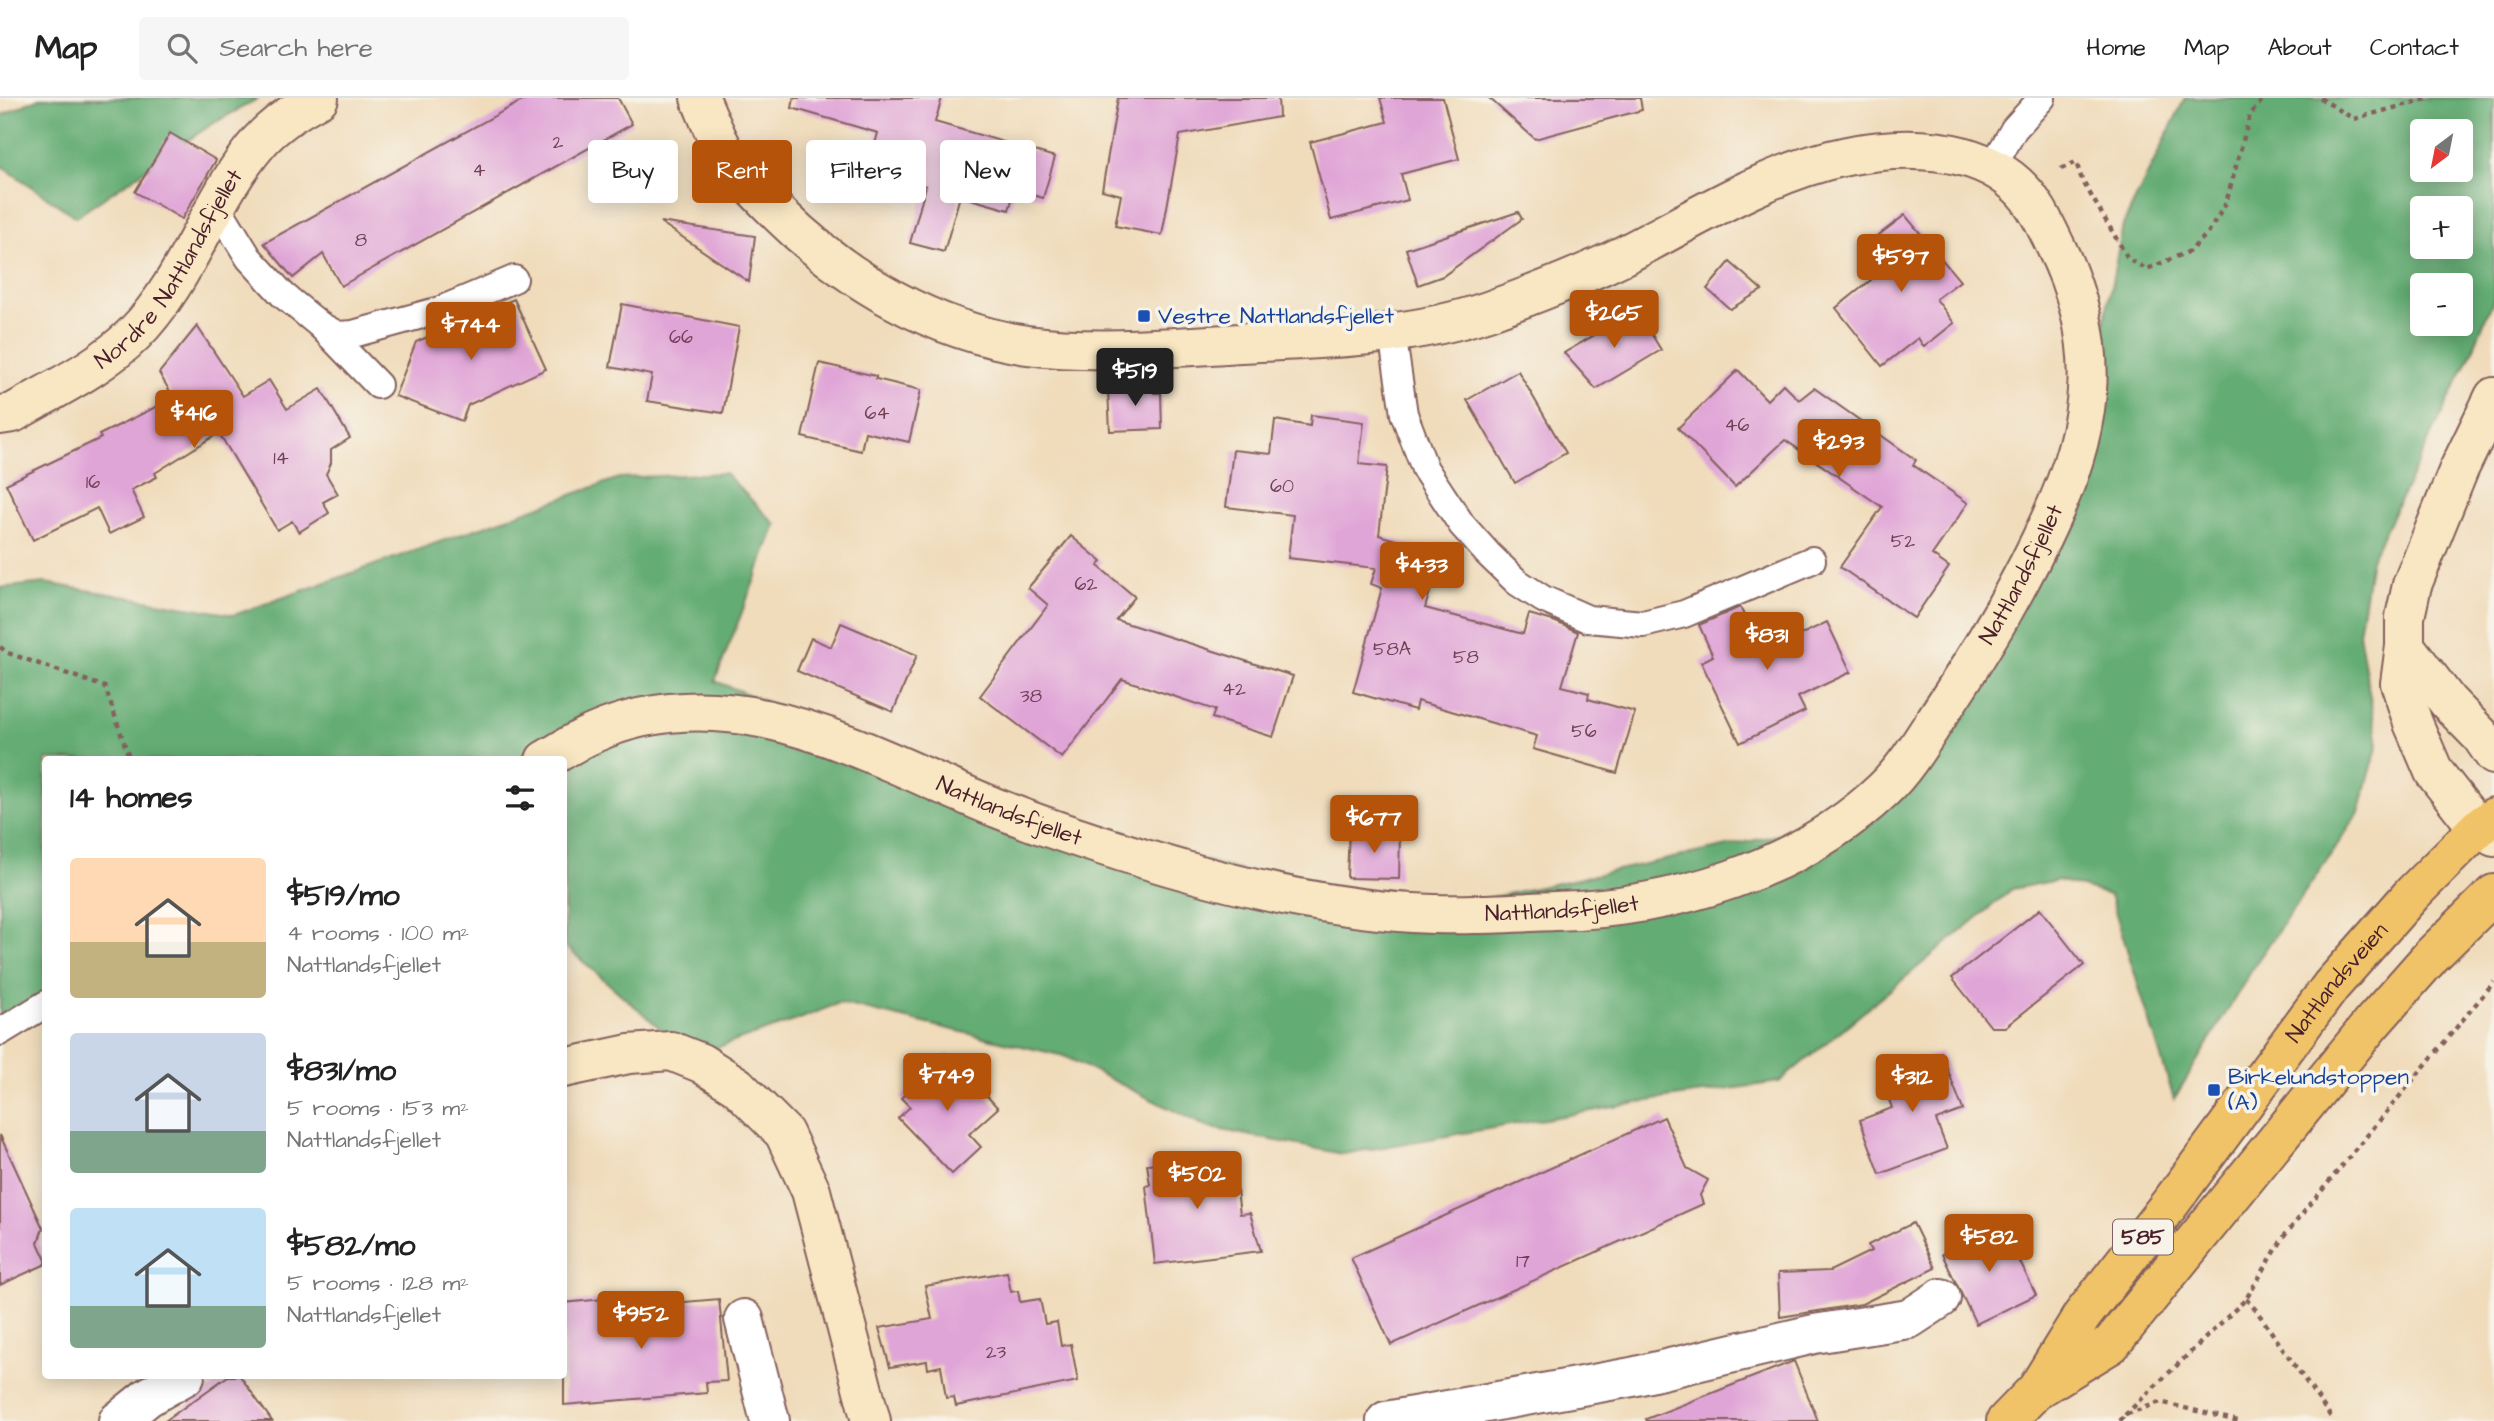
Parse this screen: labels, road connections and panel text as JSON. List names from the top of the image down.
{
  "streets": {
    "main road": ["Nattlandsveien", "585"],
    "street": ["Nordre Nattlandsfjellet", "Nattlandsfjellet"]
  },
  "places": {
    "transit": ["Vestre Nattlandsfjellet", "Birkelundstoppen (A)"]
  },
  "house_numbers": [
    "2",
    "4",
    "8",
    "66",
    "64",
    "46",
    "14",
    "16",
    "60",
    "52",
    "62",
    "58A",
    "58",
    "42",
    "38",
    "56",
    "17",
    "23"
  ],
  "north": "bottom left",
  "page": {
    "header": "Map",
    "search": "Search here",
    "nav": [
      "Home",
      "Map",
      "About",
      "Contact"
    ],
    "map_buttons": ["+", "−"],
    "chip": [
      "Buy",
      "Rent",
      "Filters",
      "New"
    ],
    "price": [
      "$597",
      "$265",
      "$744",
      "$519",
      "$416",
      "$293",
      "$433",
      "$831",
      "$677",
      "$749",
      "$312",
      "$502",
      "$582",
      "$952"
    ],
    "heading": "14 homes",
    "list": [
      {
        "name": "$519/mo",
        "note": "4 rooms · 100 m² · Nattlandsfjellet"
      },
      {
        "name": "$831/mo",
        "note": "5 rooms · 153 m² · Nattlandsfjellet"
      },
      {
        "name": "$582/mo",
        "note": "5 rooms · 128 m² · Nattlandsfjellet"
      }
    ]
  }
}
